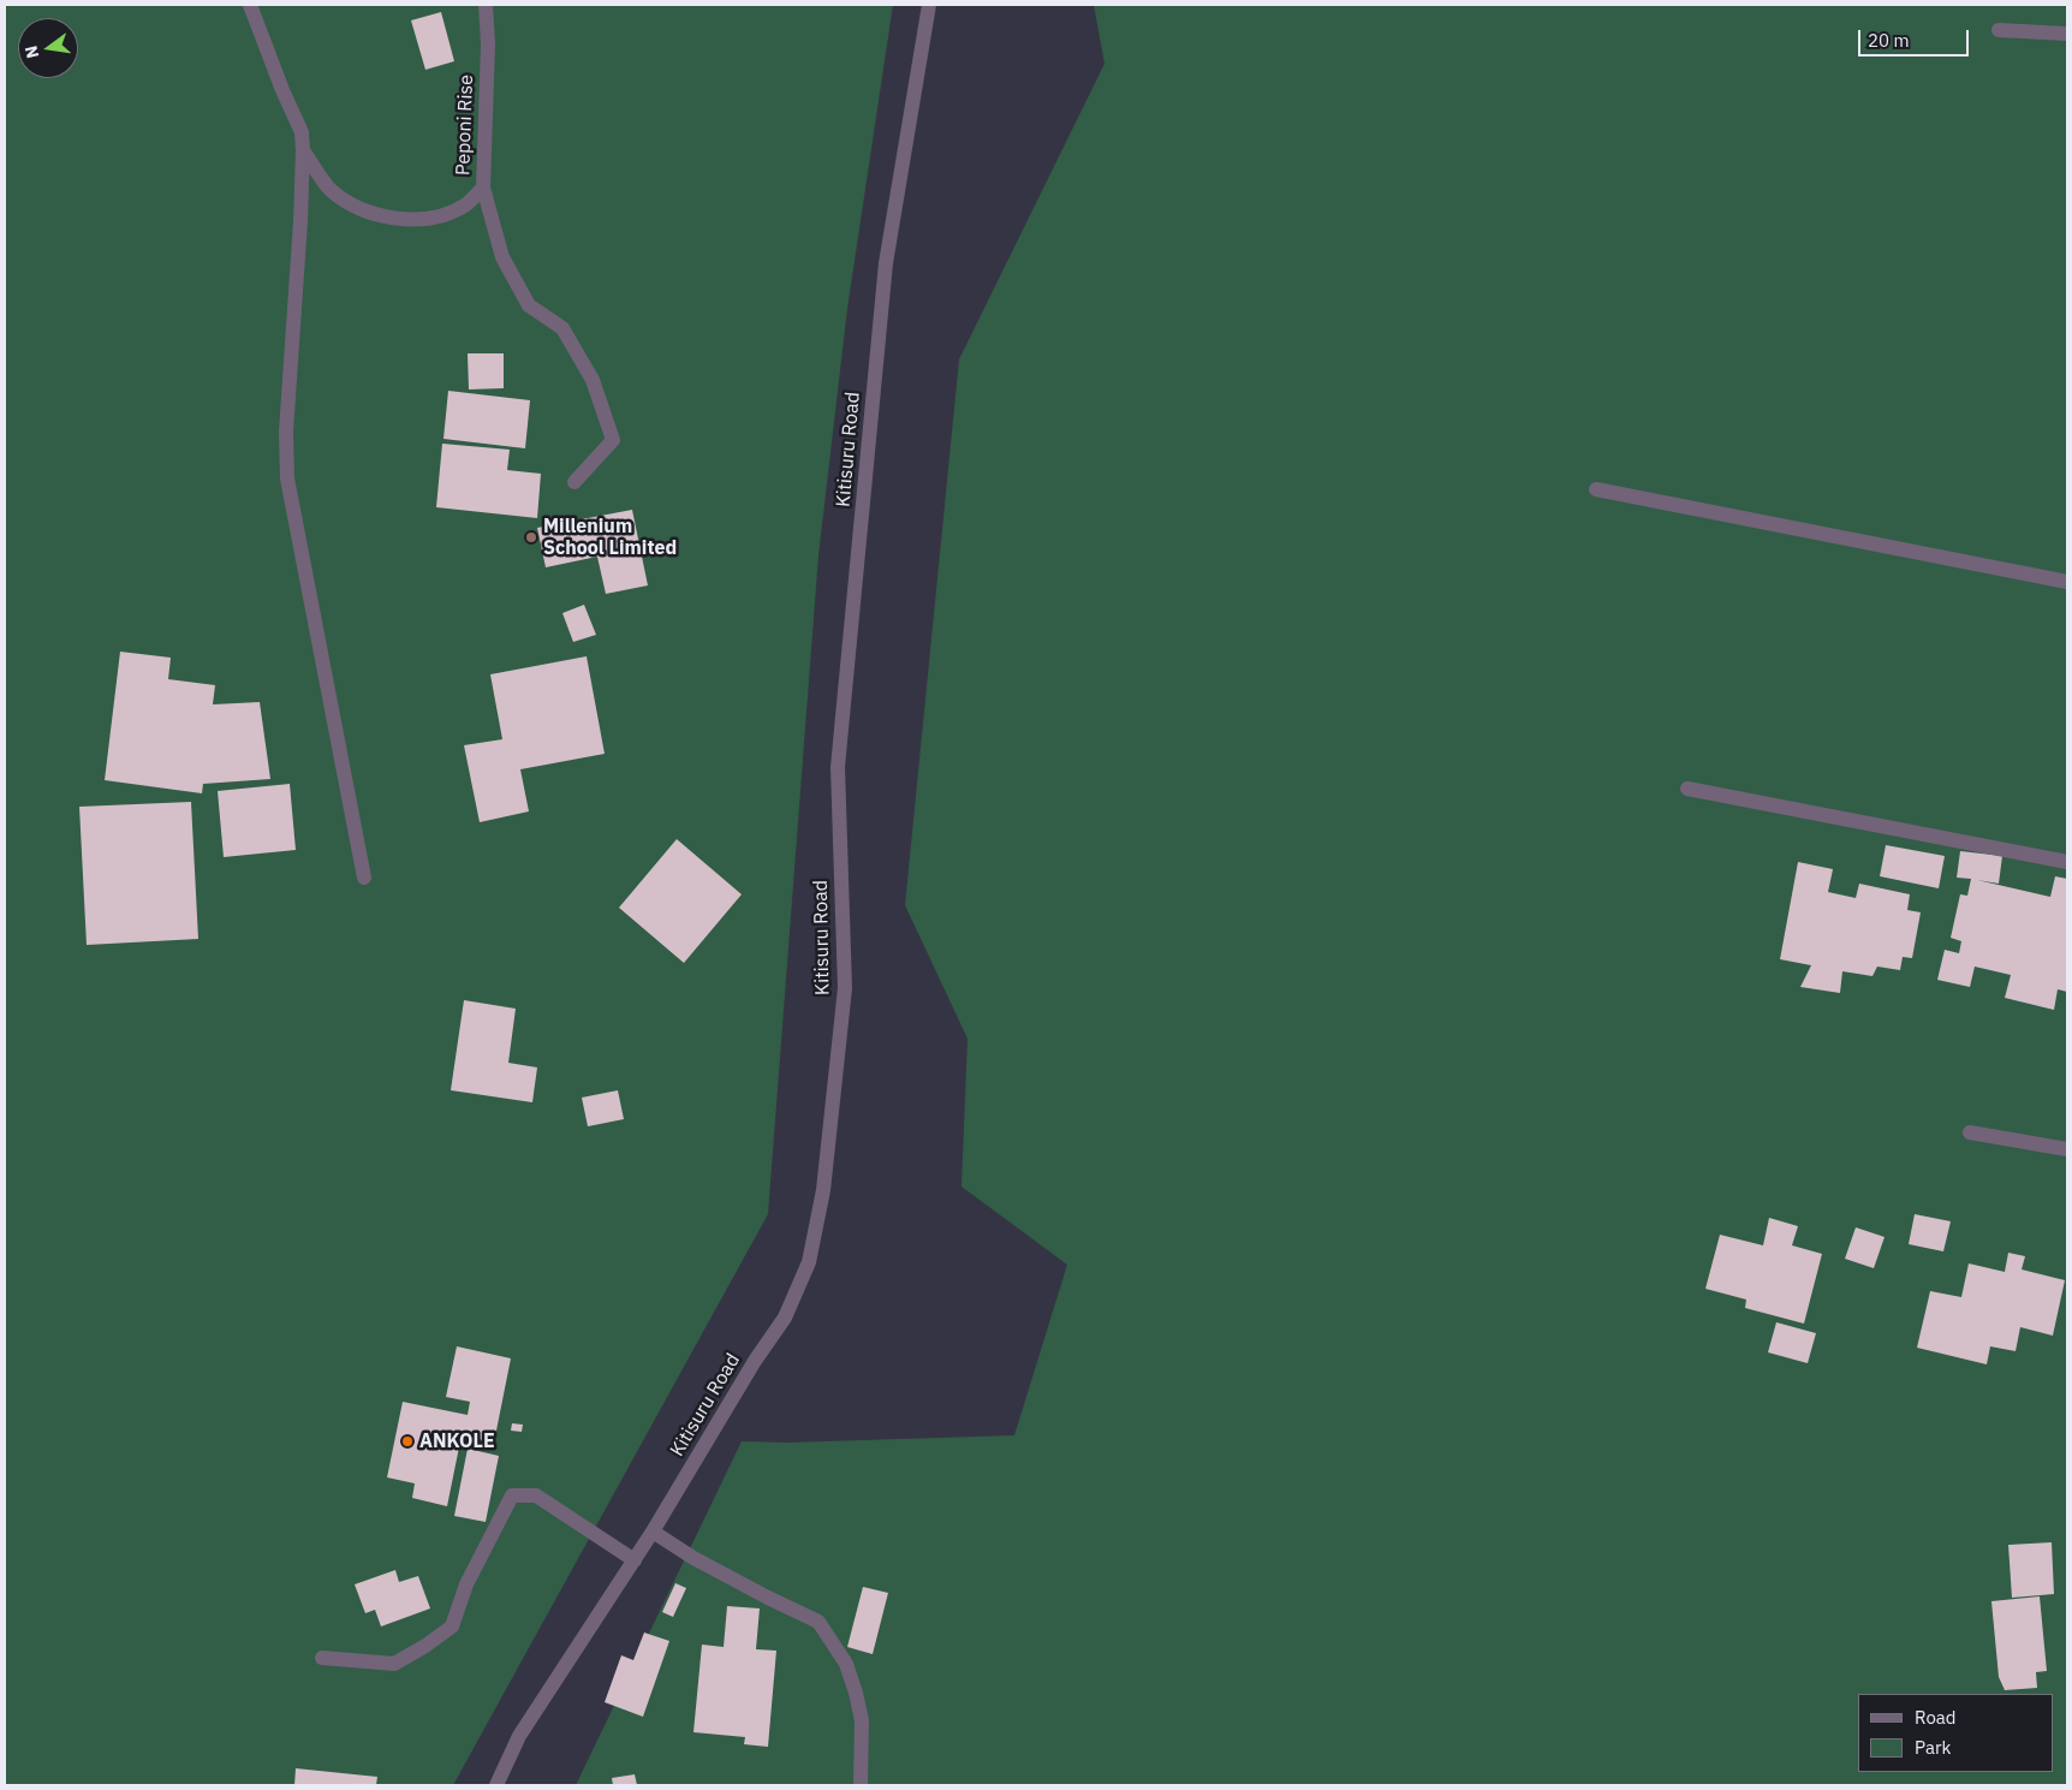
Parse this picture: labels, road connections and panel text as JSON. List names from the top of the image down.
{
  "streets": {
    "street": ["Peponi Rise", "Kitisuru Road"]
  },
  "places": ["Millenium School Limited", "ANKOLE"],
  "legend": ["Road", "Park"],
  "scale_bar": "20 m",
  "north": "left"
}
